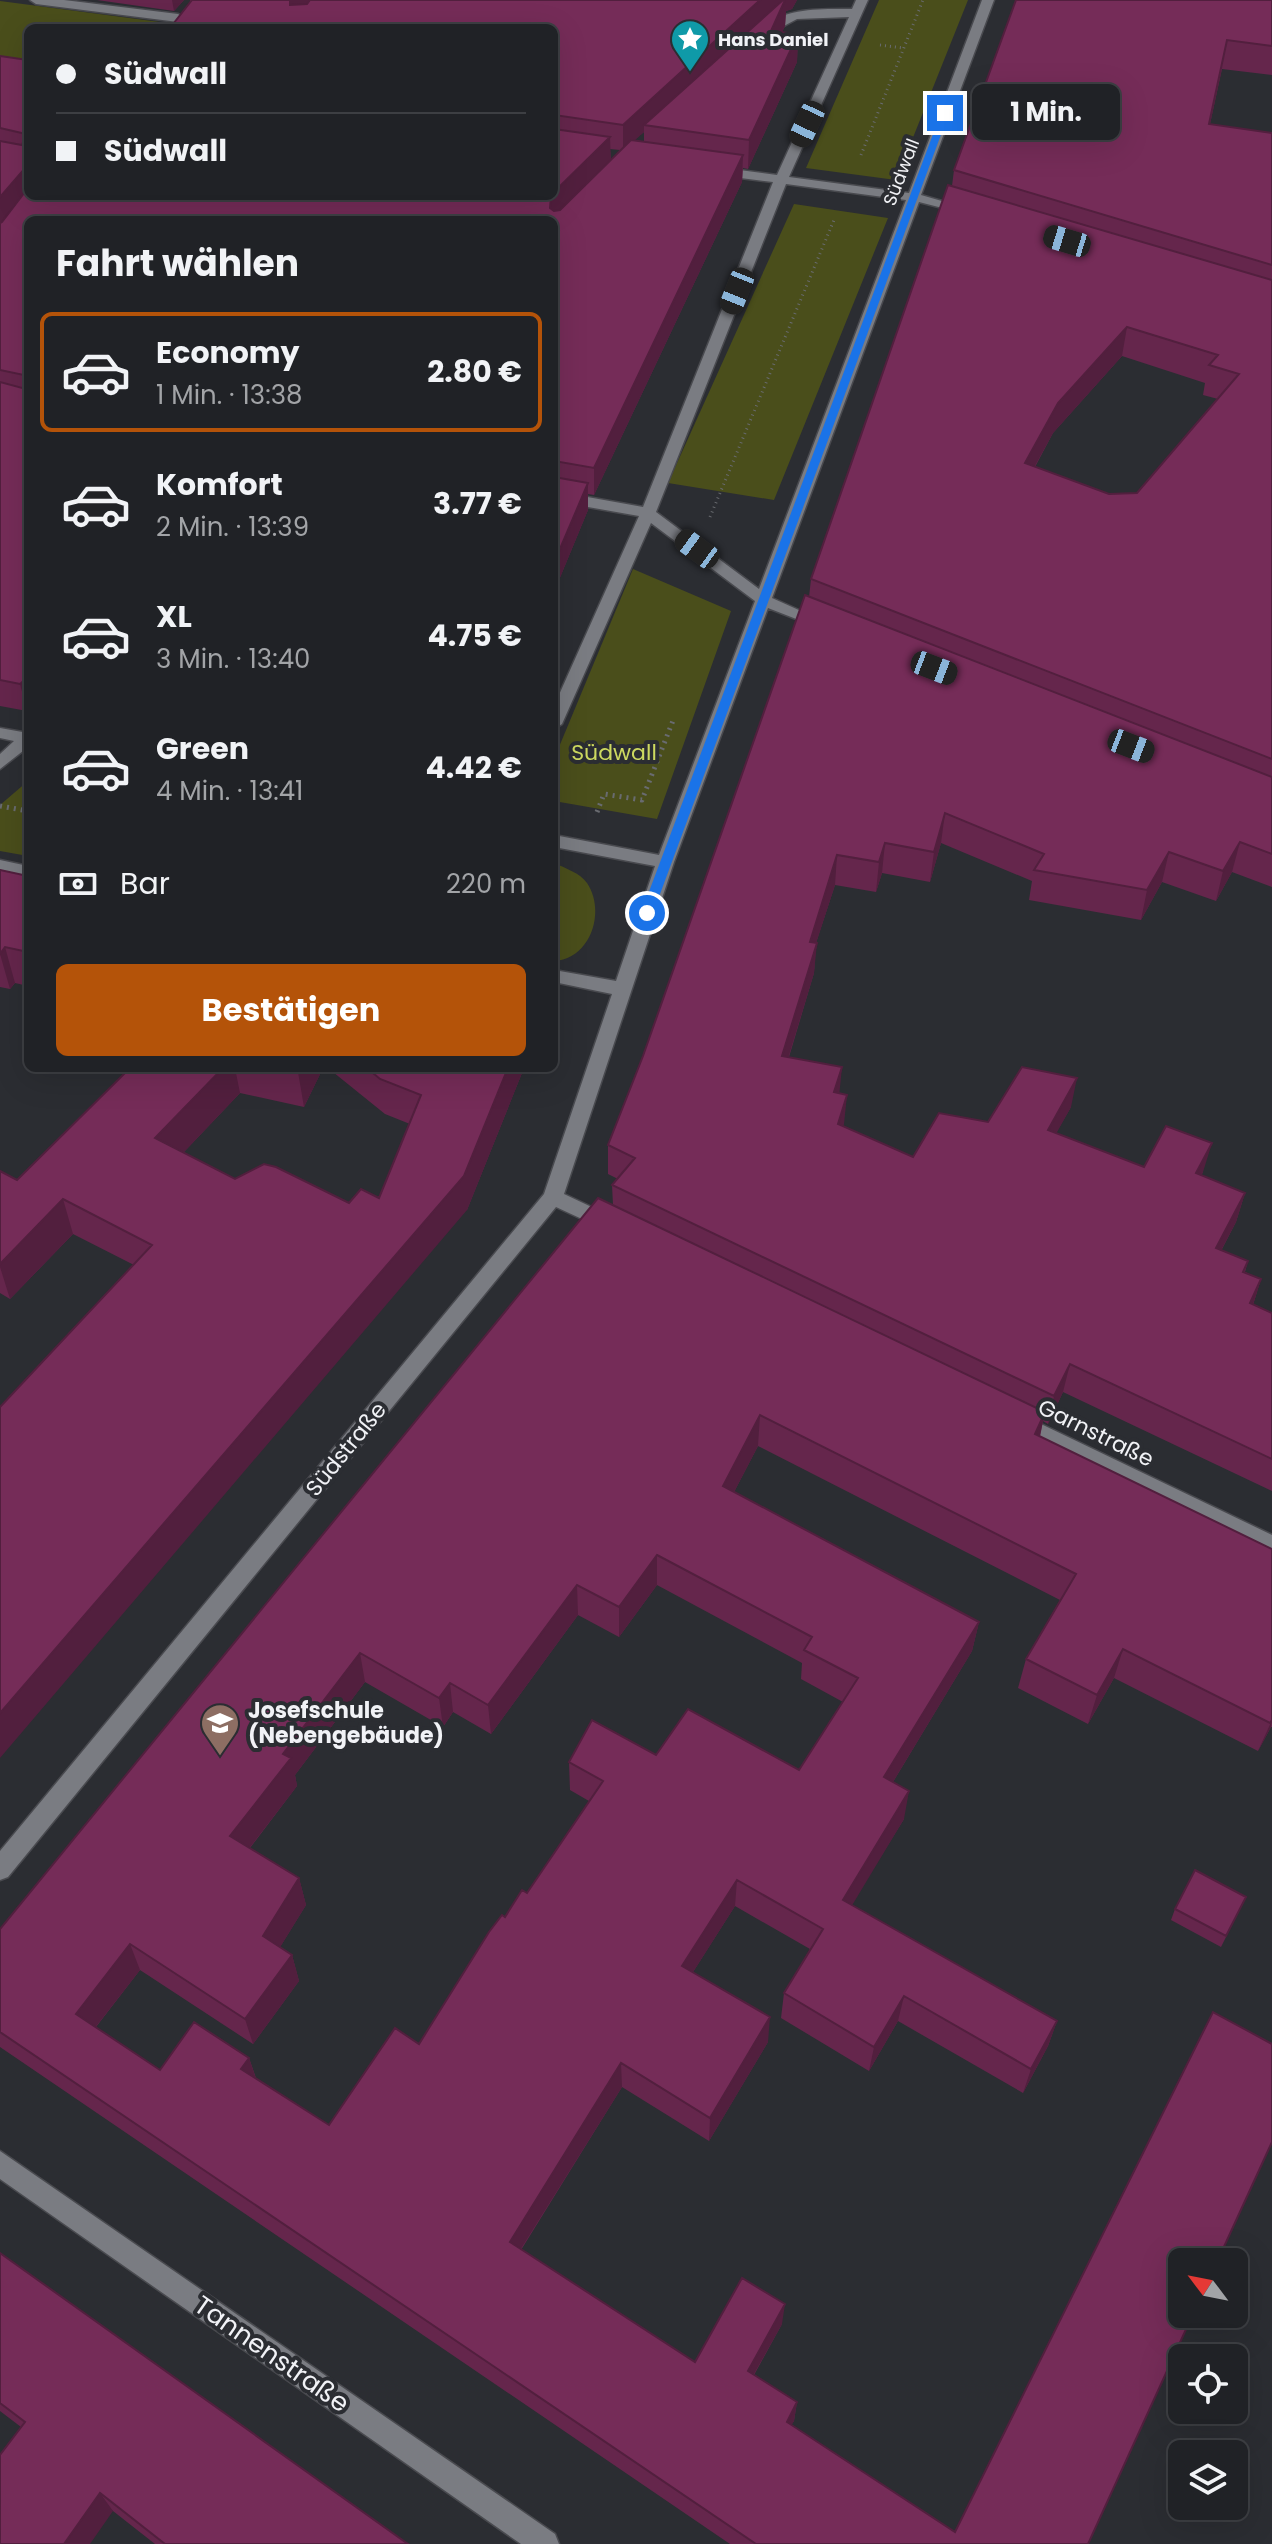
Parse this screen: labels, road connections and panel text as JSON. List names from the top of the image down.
{
  "streets": {
    "street": [
      "Südwall",
      "Garnstraße",
      "Südstraße",
      "Tannenstraße"
    ]
  },
  "crossings": [
    ["Südwall", "Südstraße"]
  ],
  "parks": ["Südwall"],
  "places": {
    "place": ["Hans Daniel"],
    "school or university": ["Josefschule (Nebengebäude)"]
  },
  "north": "top left",
  "page": {
    "banner": ["Südwall", "Südwall"],
    "bubble": "1 Min.",
    "heading": "Fahrt wählen",
    "list": [
      {
        "name": "Economy",
        "note": "1 Min. · 13:38",
        "value": "2.80 €"
      },
      {
        "name": "Komfort",
        "note": "2 Min. · 13:39",
        "value": "3.77 €"
      },
      {
        "name": "XL",
        "note": "3 Min. · 13:40",
        "value": "4.75 €"
      },
      {
        "name": "Green",
        "note": "4 Min. · 13:41",
        "value": "4.42 €"
      }
    ],
    "pay": ["Bar", "220 m"],
    "buttons": "Bestätigen"
  }
}
